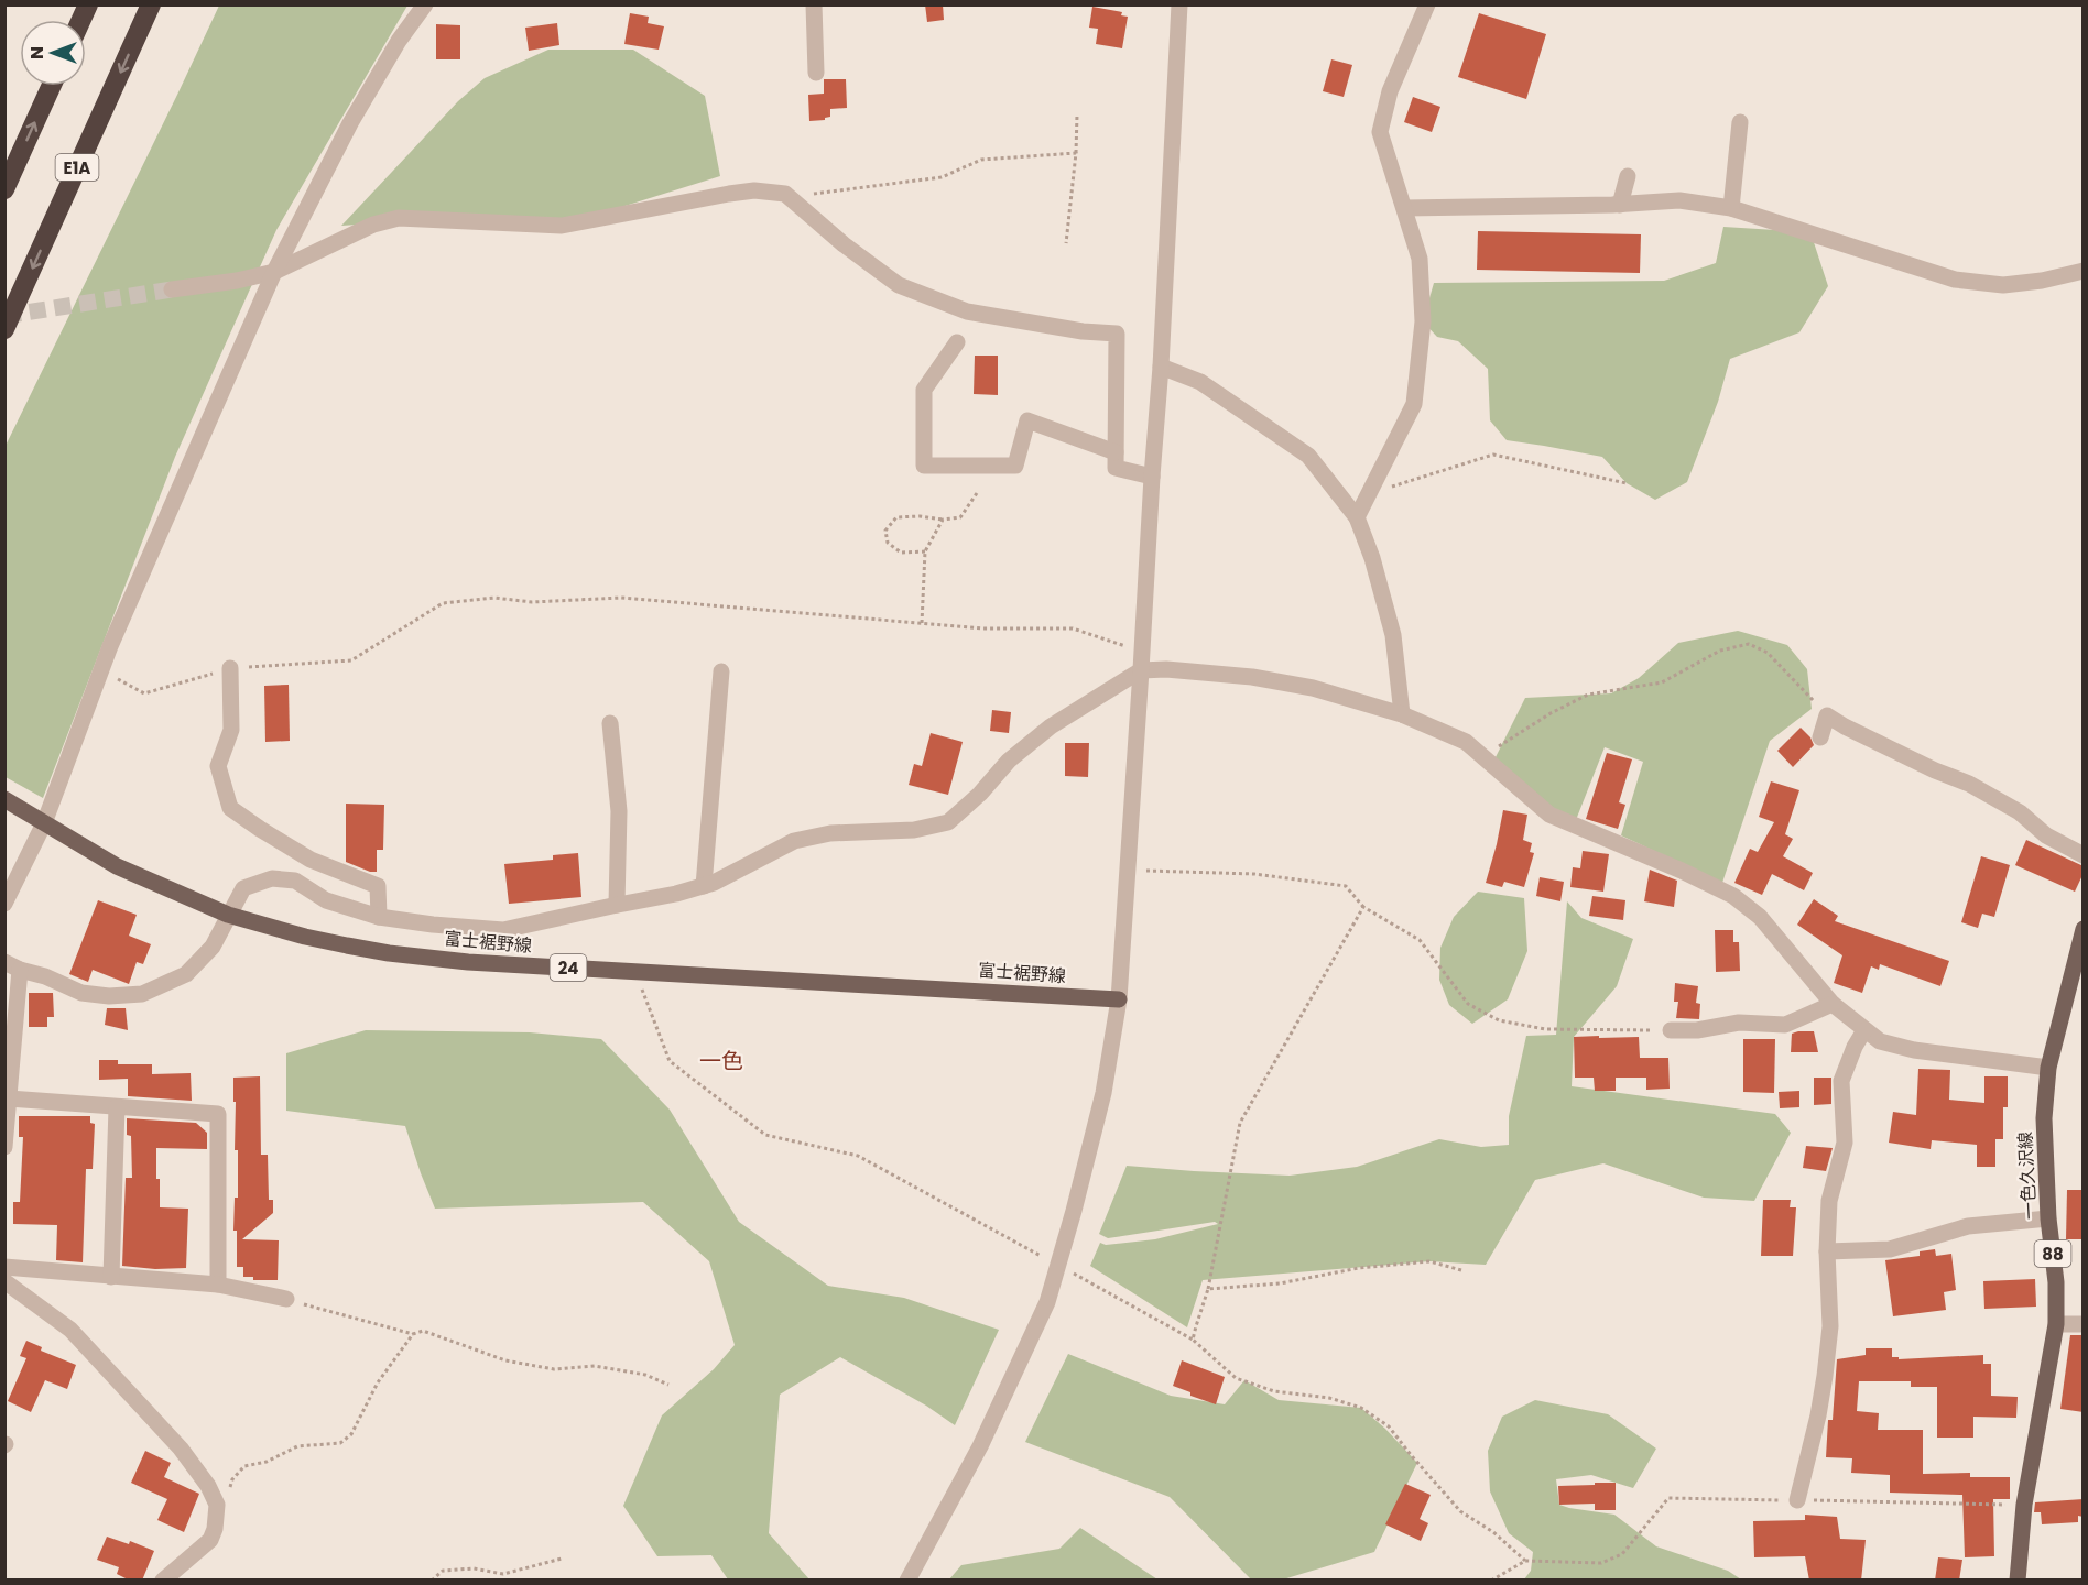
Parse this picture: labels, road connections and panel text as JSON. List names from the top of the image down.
{
  "streets": {
    "highway": ["E1A"],
    "main road": [
      "富士裾野線",
      "24",
      "一色久沢線",
      "88"
    ]
  },
  "districts": ["一色"],
  "north": "left"
}
